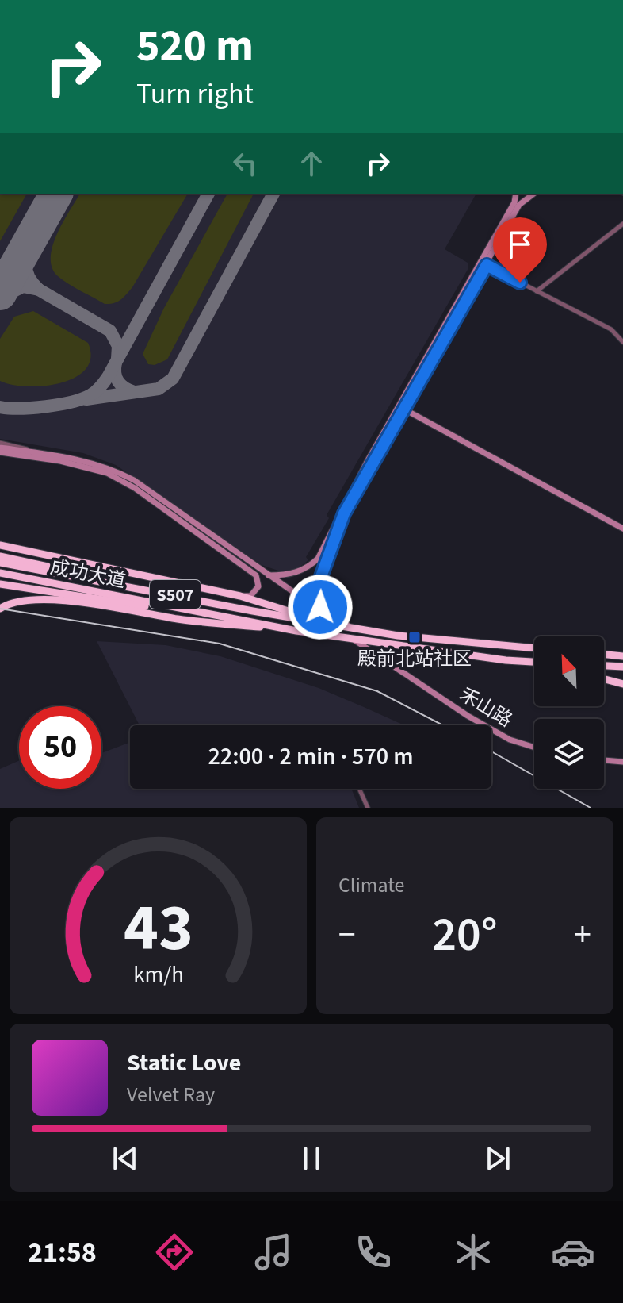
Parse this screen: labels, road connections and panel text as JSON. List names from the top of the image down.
{
  "streets": {
    "highway": ["成功大道", "S507"],
    "main road": ["禾山路"]
  },
  "crossings": [
    ["成功大道", "S507"],
    ["成功大道", "禾山路"]
  ],
  "places": {
    "transit": ["殿前北站社区"]
  },
  "north": "top left",
  "page": {
    "turn": ["520 m", "Turn right"],
    "limit": "50",
    "trip": "22:00 · 2 min · 570 m",
    "tile": "Climate",
    "heat": ["−", "20°", "+"],
    "song": ["Static Love", "Velvet Ray"],
    "tabs": "21:58",
    "gauge": ["43", "km/h"]
  }
}
